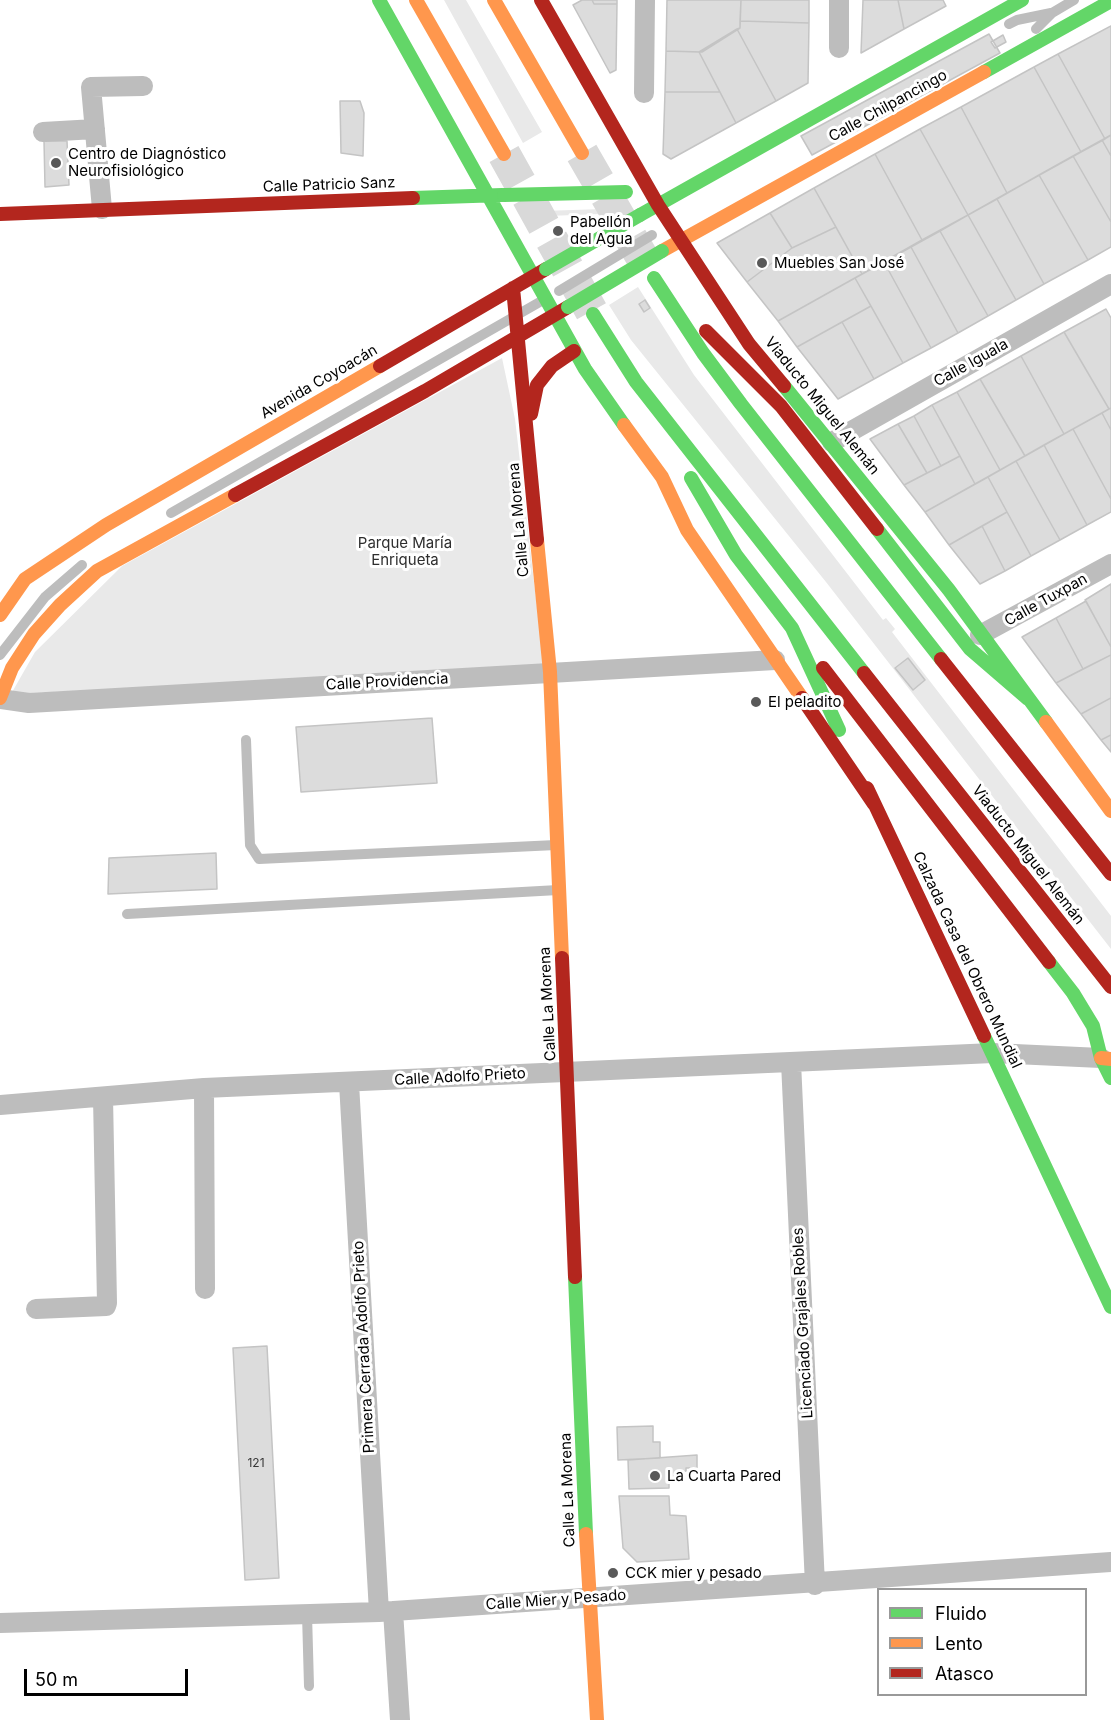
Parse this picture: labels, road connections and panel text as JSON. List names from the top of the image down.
{
  "streets": {
    "main road": [
      "Calle Chilpancingo",
      "Calle Patricio Sanz",
      "Avenida Coyoacán",
      "Viaducto Miguel Alemán",
      "Calle La Morena",
      "Calzada Casa del Obrero Mundial"
    ],
    "street": [
      "Calle Iguala",
      "Calle Tuxpan",
      "Calle Providencia",
      "Calle Adolfo Prieto",
      "Licenciado Grajales Robles",
      "Primera Cerrada Adolfo Prieto",
      "Calle Mier y Pesado"
    ]
  },
  "crossings": [
    ["Calle Chilpancingo", "Calle Patricio Sanz"],
    ["Calle Chilpancingo", "Avenida Coyoacán"],
    ["Calle Chilpancingo", "Viaducto Miguel Alemán"],
    ["Calle Patricio Sanz", "Avenida Coyoacán"],
    ["Calle Patricio Sanz", "Viaducto Miguel Alemán"],
    ["Calle Iguala", "Viaducto Miguel Alemán"],
    ["Avenida Coyoacán", "Viaducto Miguel Alemán"],
    ["Avenida Coyoacán", "Calle La Morena"],
    ["Viaducto Miguel Alemán", "Calle Tuxpan"],
    ["Calle La Morena", "Calle Providencia"],
    ["Calle La Morena", "Calle Adolfo Prieto"],
    ["Calle La Morena", "Calle Mier y Pesado"],
    ["Calzada Casa del Obrero Mundial", "Calle Adolfo Prieto"],
    ["Calle Adolfo Prieto", "Licenciado Grajales Robles"],
    ["Calle Adolfo Prieto", "Primera Cerrada Adolfo Prieto"],
    ["Licenciado Grajales Robles", "Calle Mier y Pesado"],
    ["Primera Cerrada Adolfo Prieto", "Calle Mier y Pesado"]
  ],
  "parks": ["Parque María Enriqueta"],
  "places": [
    "Centro de Diagnóstico Neurofisiológico",
    "Pabellón del Agua",
    "Muebles San José",
    "El peladito",
    "La Cuarta Pared",
    "CCK mier y pesado"
  ],
  "house_numbers": ["121"],
  "legend": ["Fluido", "Lento", "Atasco"],
  "scale_bar": "50 m"
}
